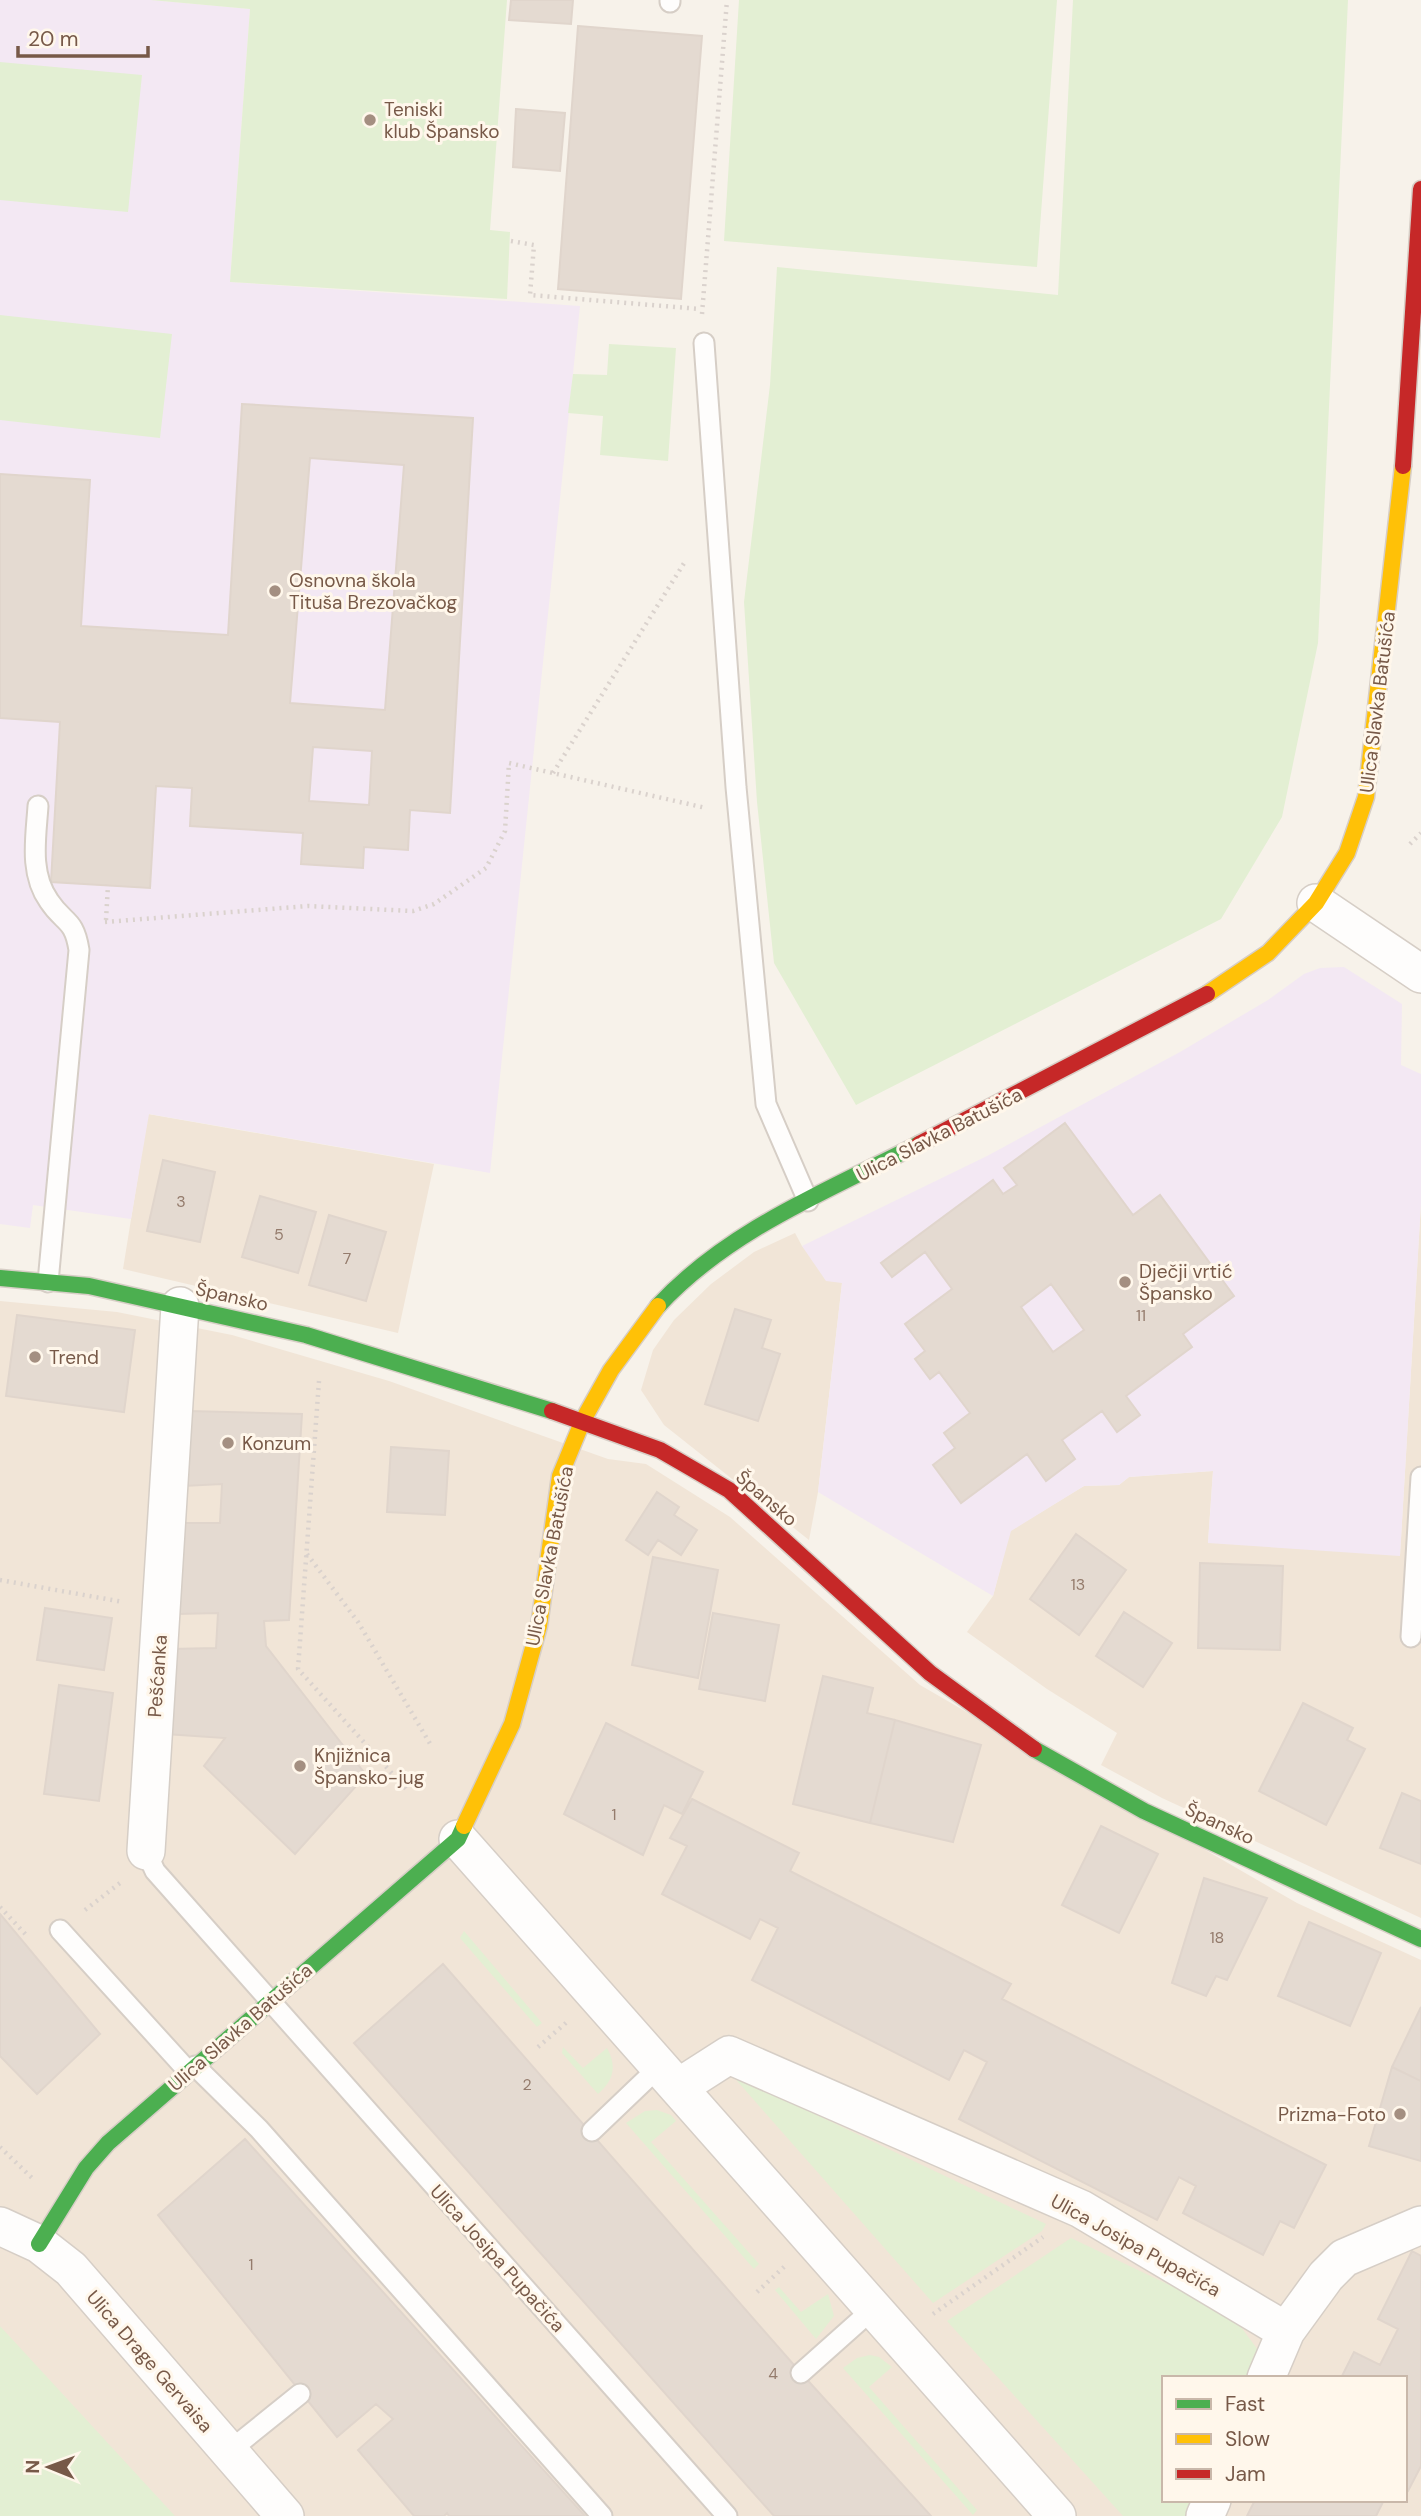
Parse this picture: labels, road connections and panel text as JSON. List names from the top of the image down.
{
  "streets": {
    "street": [
      "Ulica Slavka Batušića",
      "Špansko",
      "Pešćanka",
      "Ulica Josipa Pupačića",
      "Ulica Drage Gervaisa"
    ]
  },
  "crossings": [
    ["Ulica Slavka Batušića", "Špansko"],
    ["Ulica Slavka Batušića", "Pešćanka"],
    ["Ulica Slavka Batušića", "Ulica Josipa Pupačića"],
    ["Ulica Slavka Batušića", "Ulica Drage Gervaisa"],
    ["Špansko", "Pešćanka"],
    ["Pešćanka", "Ulica Josipa Pupačića"]
  ],
  "places": [
    "Teniski klub Špansko",
    "Osnovna škola Tituša Brezovačkog",
    "Dječji vrtić Špansko",
    "Trend",
    "Konzum",
    "Knjižnica Špansko-jug",
    "Prizma-Foto"
  ],
  "house_numbers": [
    "3",
    "5",
    "7",
    "11",
    "13",
    "1",
    "18",
    "2",
    "1",
    "4"
  ],
  "legend": ["Fast", "Slow", "Jam"],
  "scale_bar": "20 m",
  "north": "left"
}
